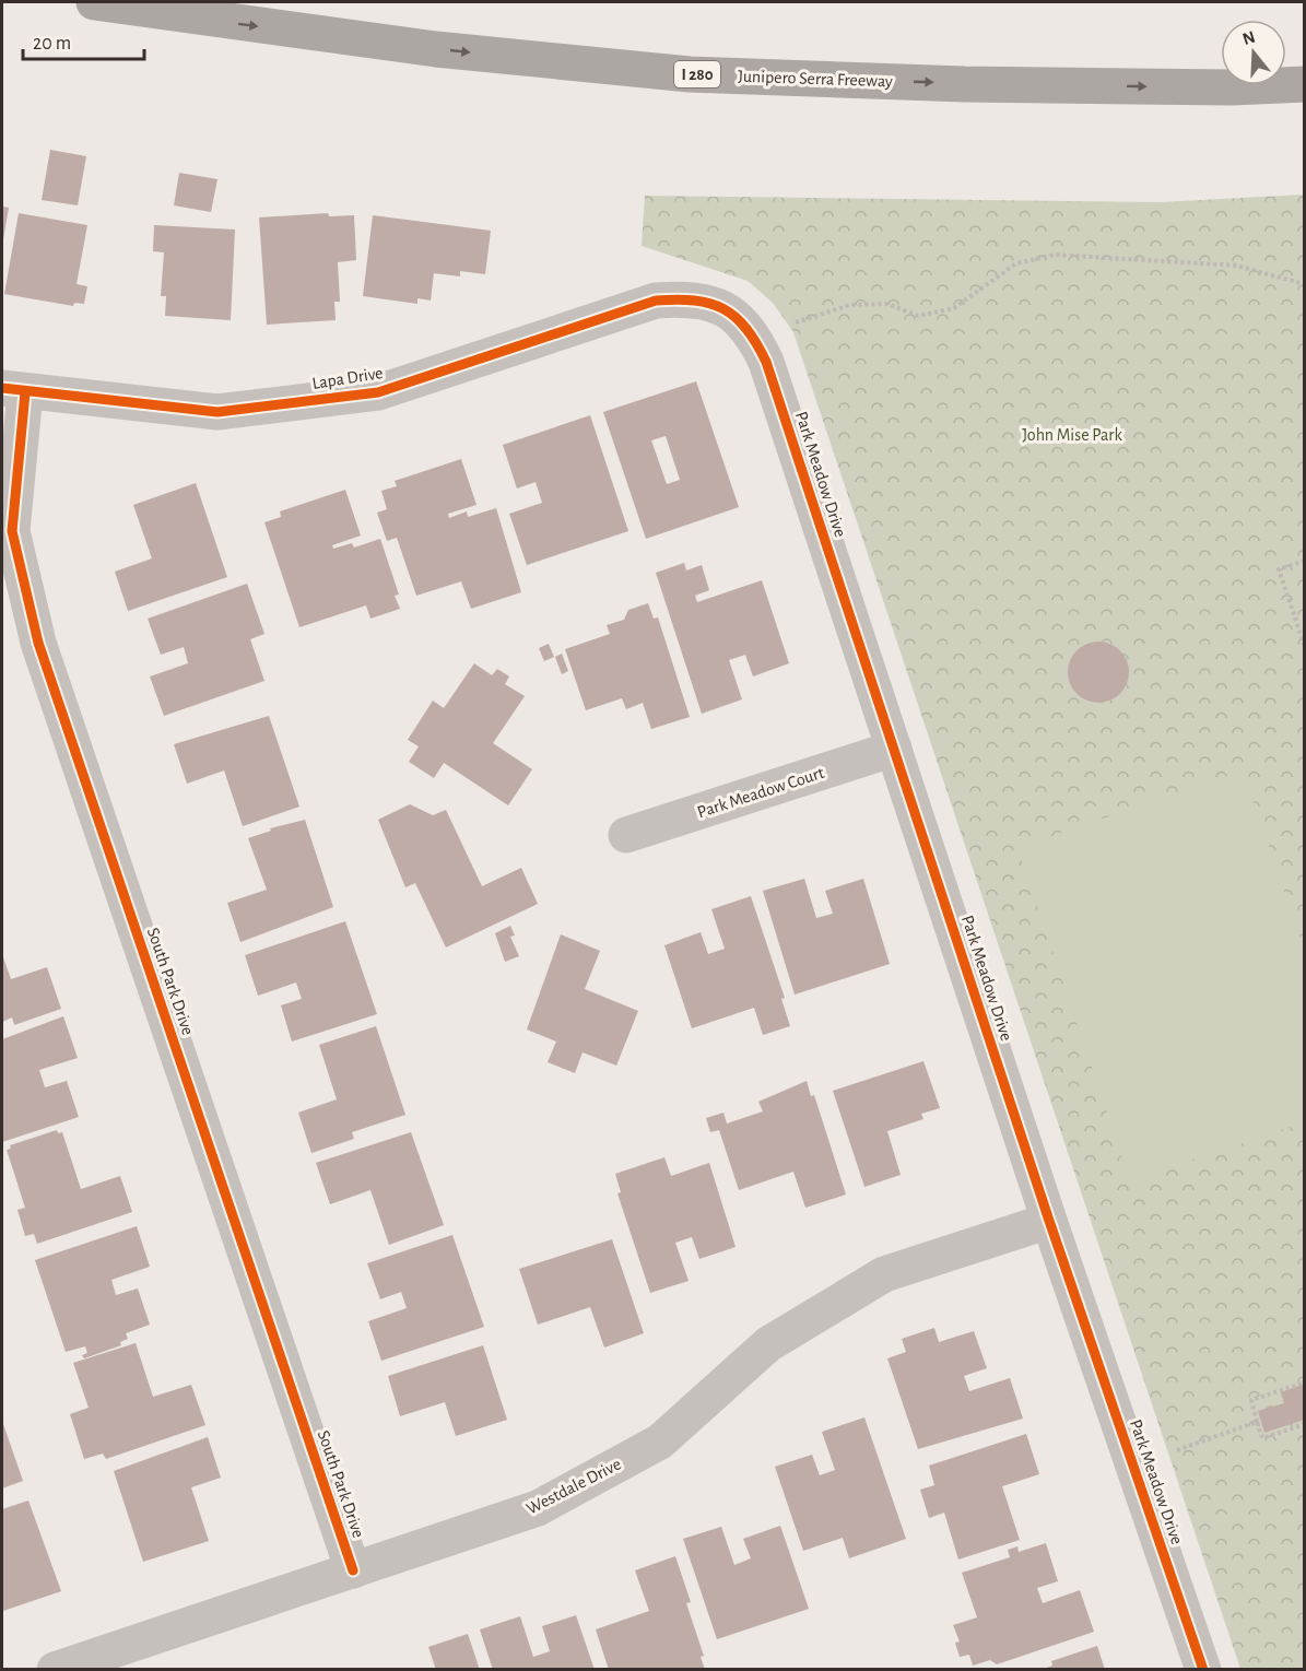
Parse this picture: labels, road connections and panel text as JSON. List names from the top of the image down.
{
  "streets": {
    "highway": ["I 280", "Junipero Serra Freeway"],
    "street": [
      "Lapa Drive",
      "Park Meadow Drive",
      "Park Meadow Court",
      "South Park Drive",
      "Westdale Drive"
    ]
  },
  "crossings": [
    ["Lapa Drive", "Park Meadow Drive"],
    ["Lapa Drive", "South Park Drive"],
    ["Park Meadow Drive", "Park Meadow Court"],
    ["Park Meadow Drive", "Westdale Drive"],
    ["South Park Drive", "Westdale Drive"]
  ],
  "one_way": ["Junipero Serra Freeway"],
  "parks": ["John Mise Park"],
  "scale_bar": "20 m",
  "north": "top"
}
